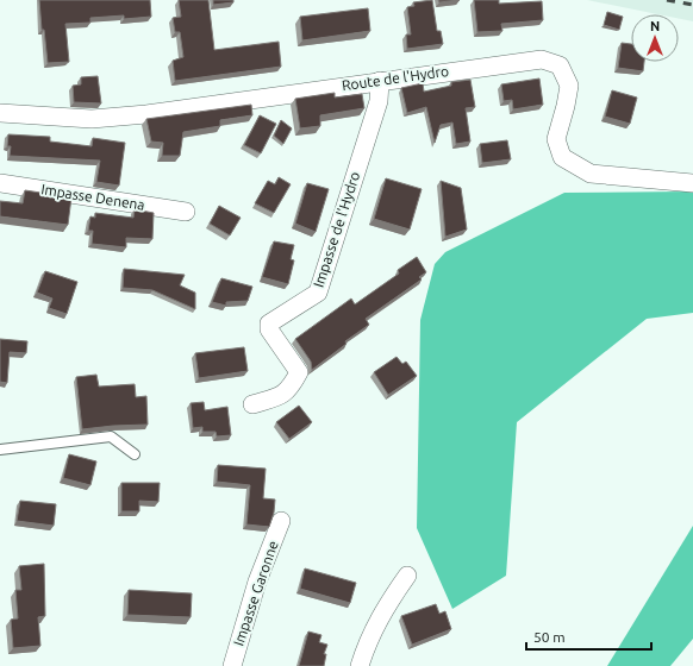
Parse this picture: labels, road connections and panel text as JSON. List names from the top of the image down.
{
  "streets": {
    "street": [
      "Route de l'Hydro",
      "Impasse Denena",
      "Impasse de l'Hydro",
      "Impasse Garonne"
    ]
  },
  "crossings": [
    ["Route de l'Hydro", "Impasse de l'Hydro"]
  ],
  "scale_bar": "50 m",
  "north": "top"
}
